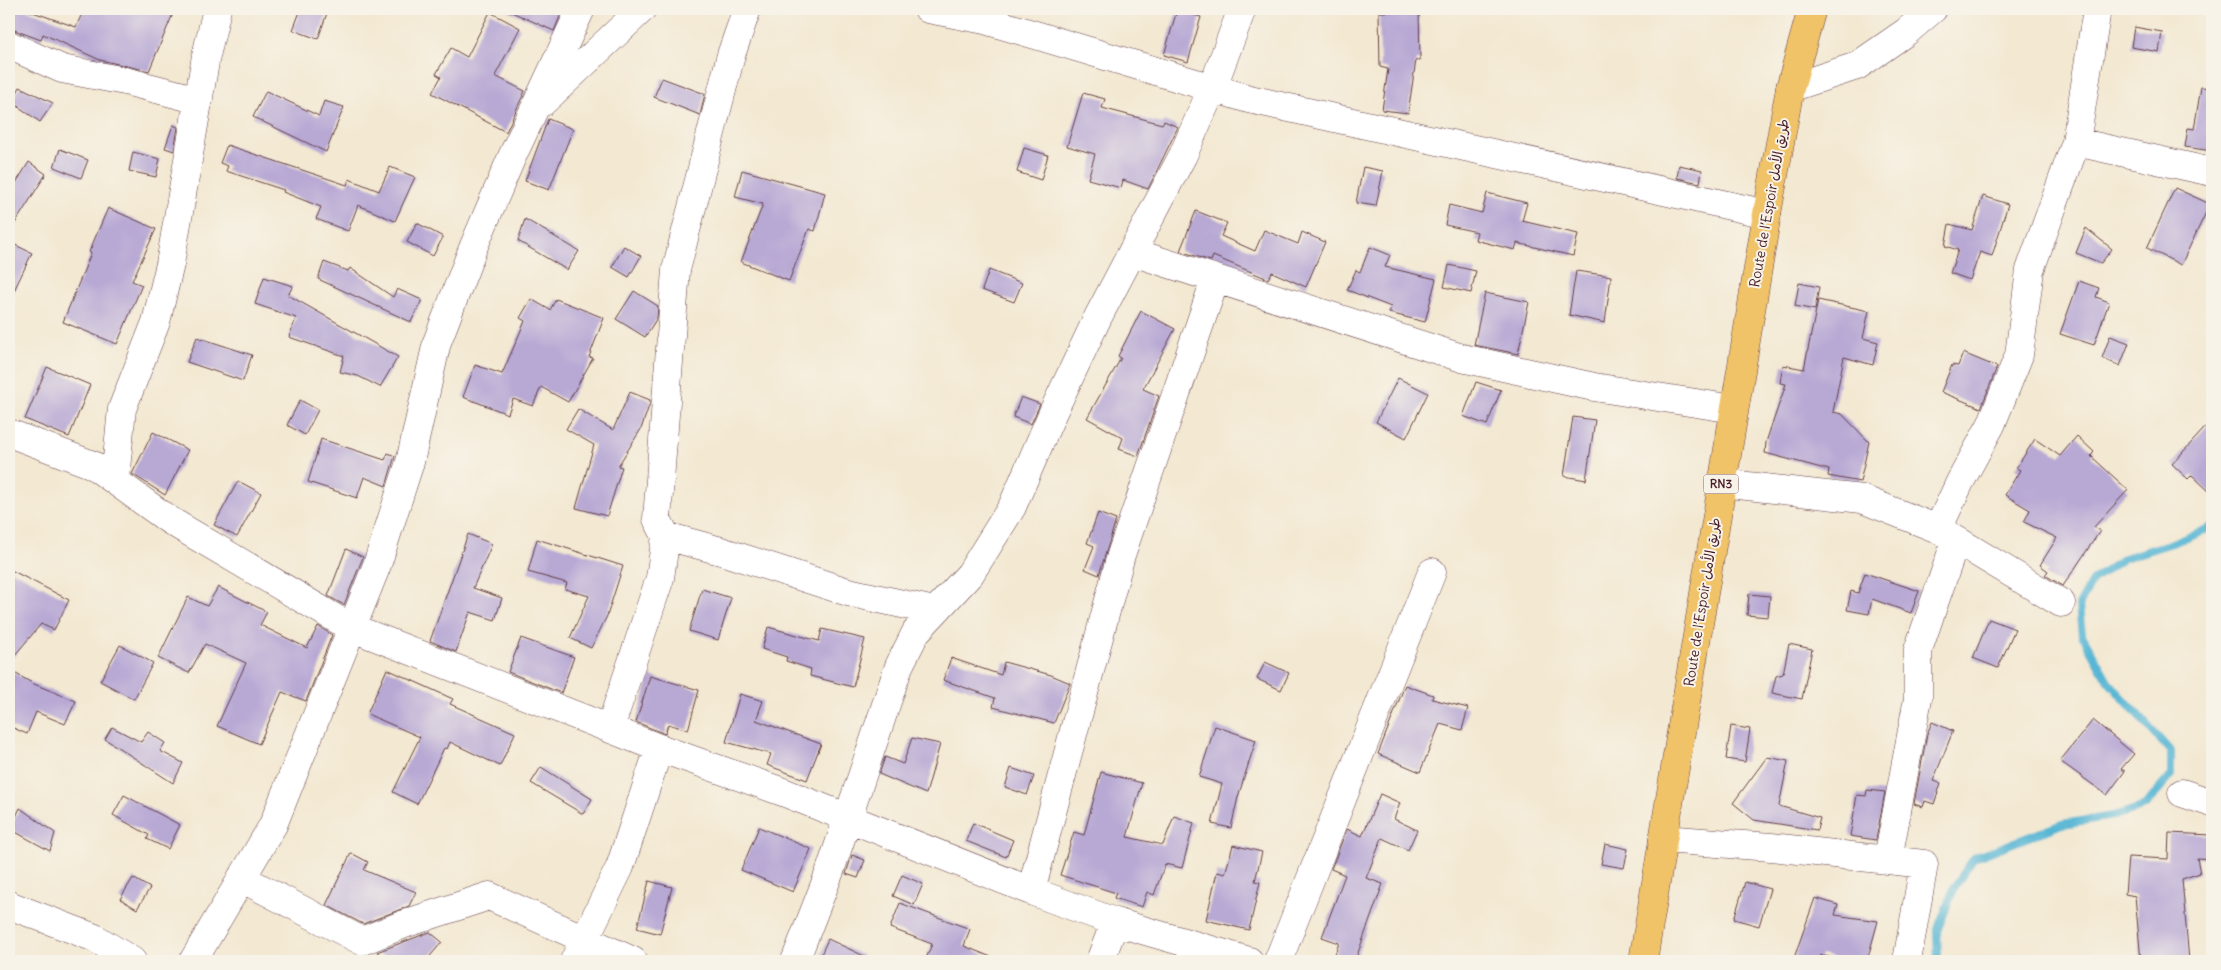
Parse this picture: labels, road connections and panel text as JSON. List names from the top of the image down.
{
  "streets": {
    "highway": ["Route de l’Espoir طريق الأمل", "RN3"]
  }
}
